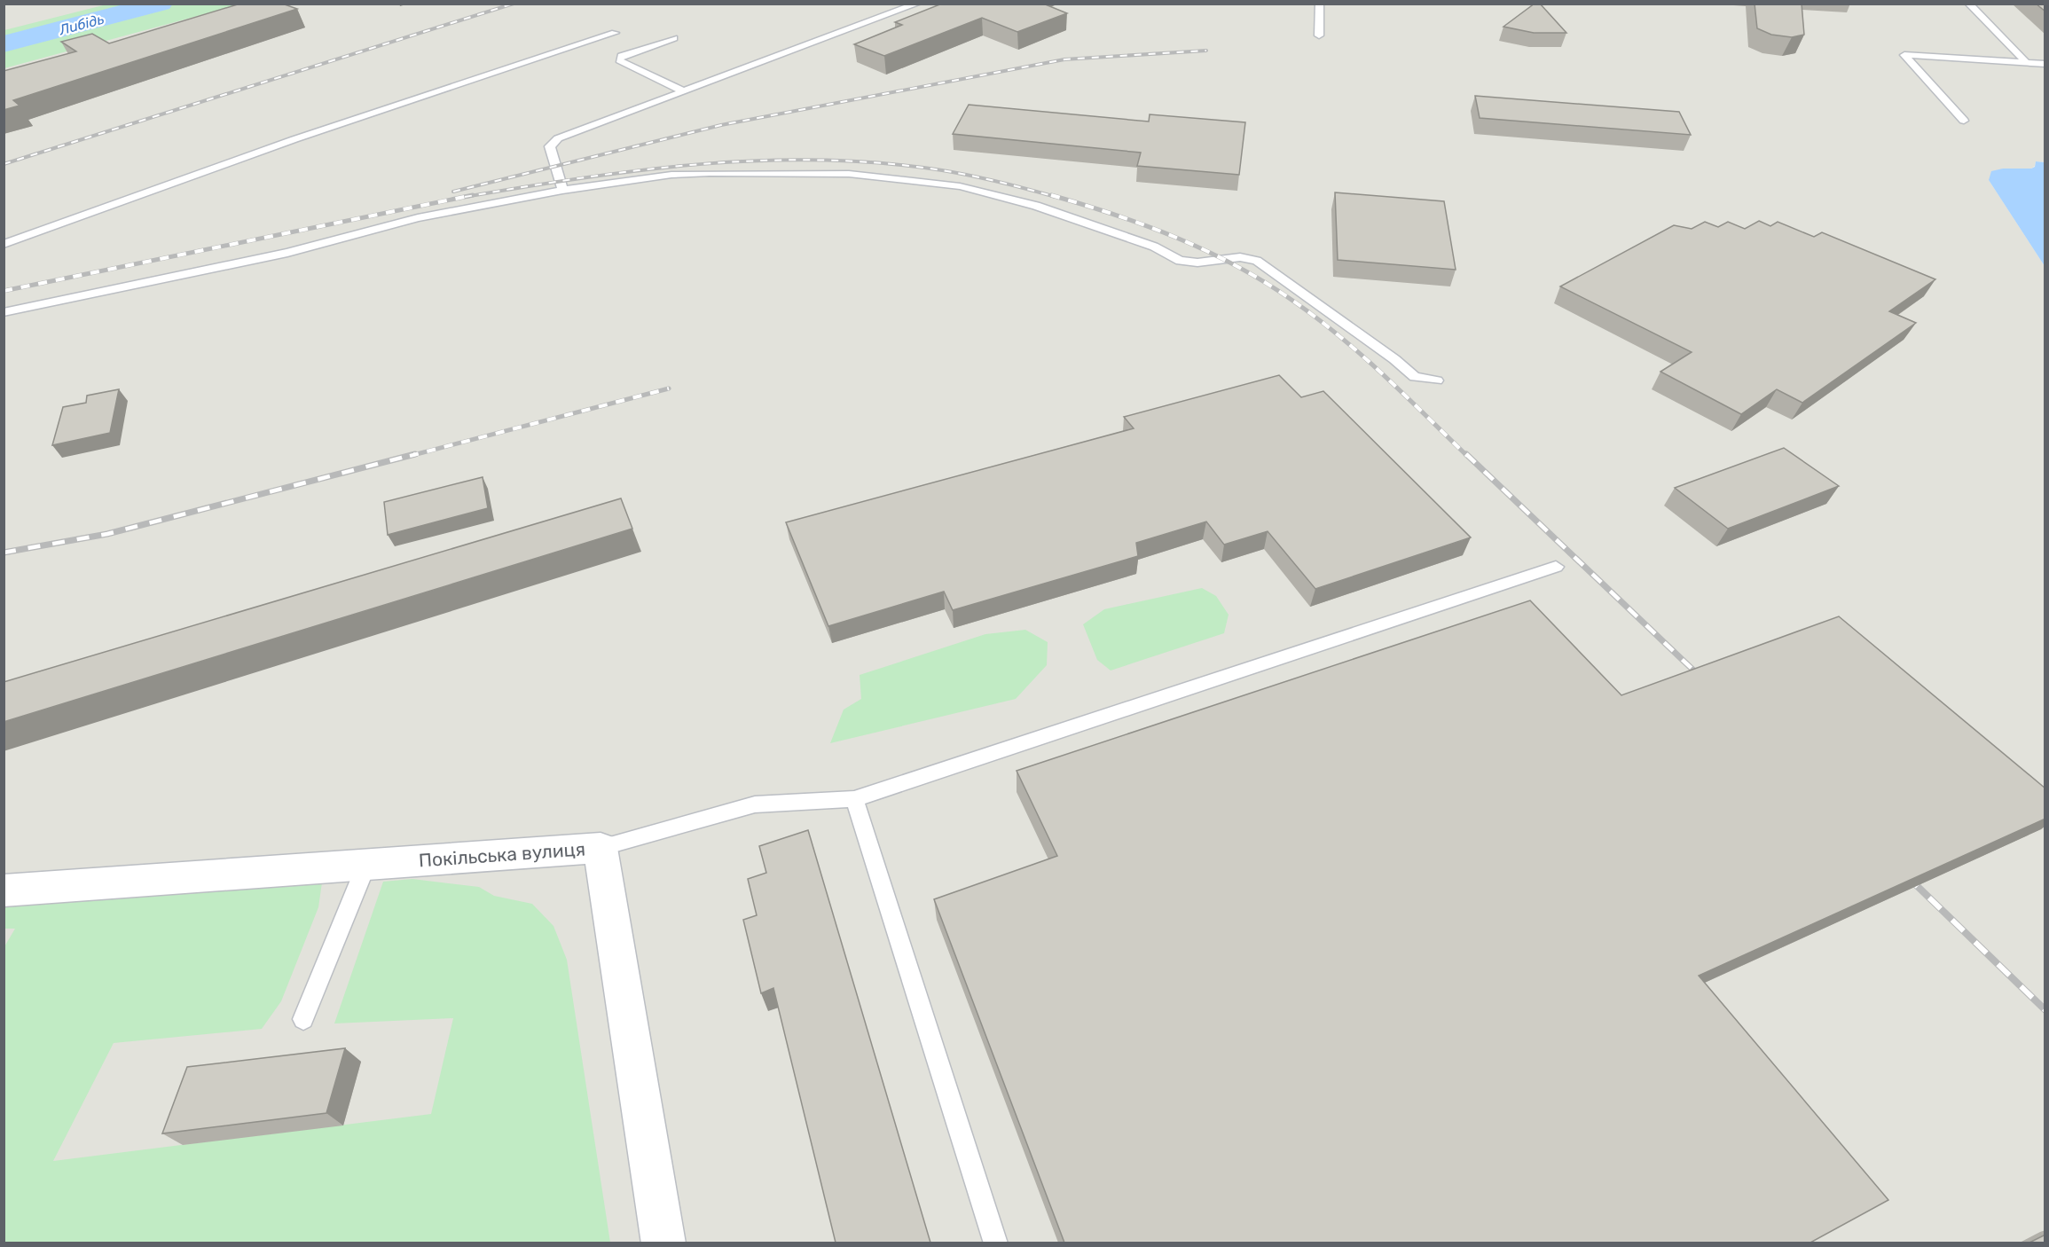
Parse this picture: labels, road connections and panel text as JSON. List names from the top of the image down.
{
  "streets": {
    "street": ["Покільська вулиця"]
  },
  "water": ["Либідь"]
}
